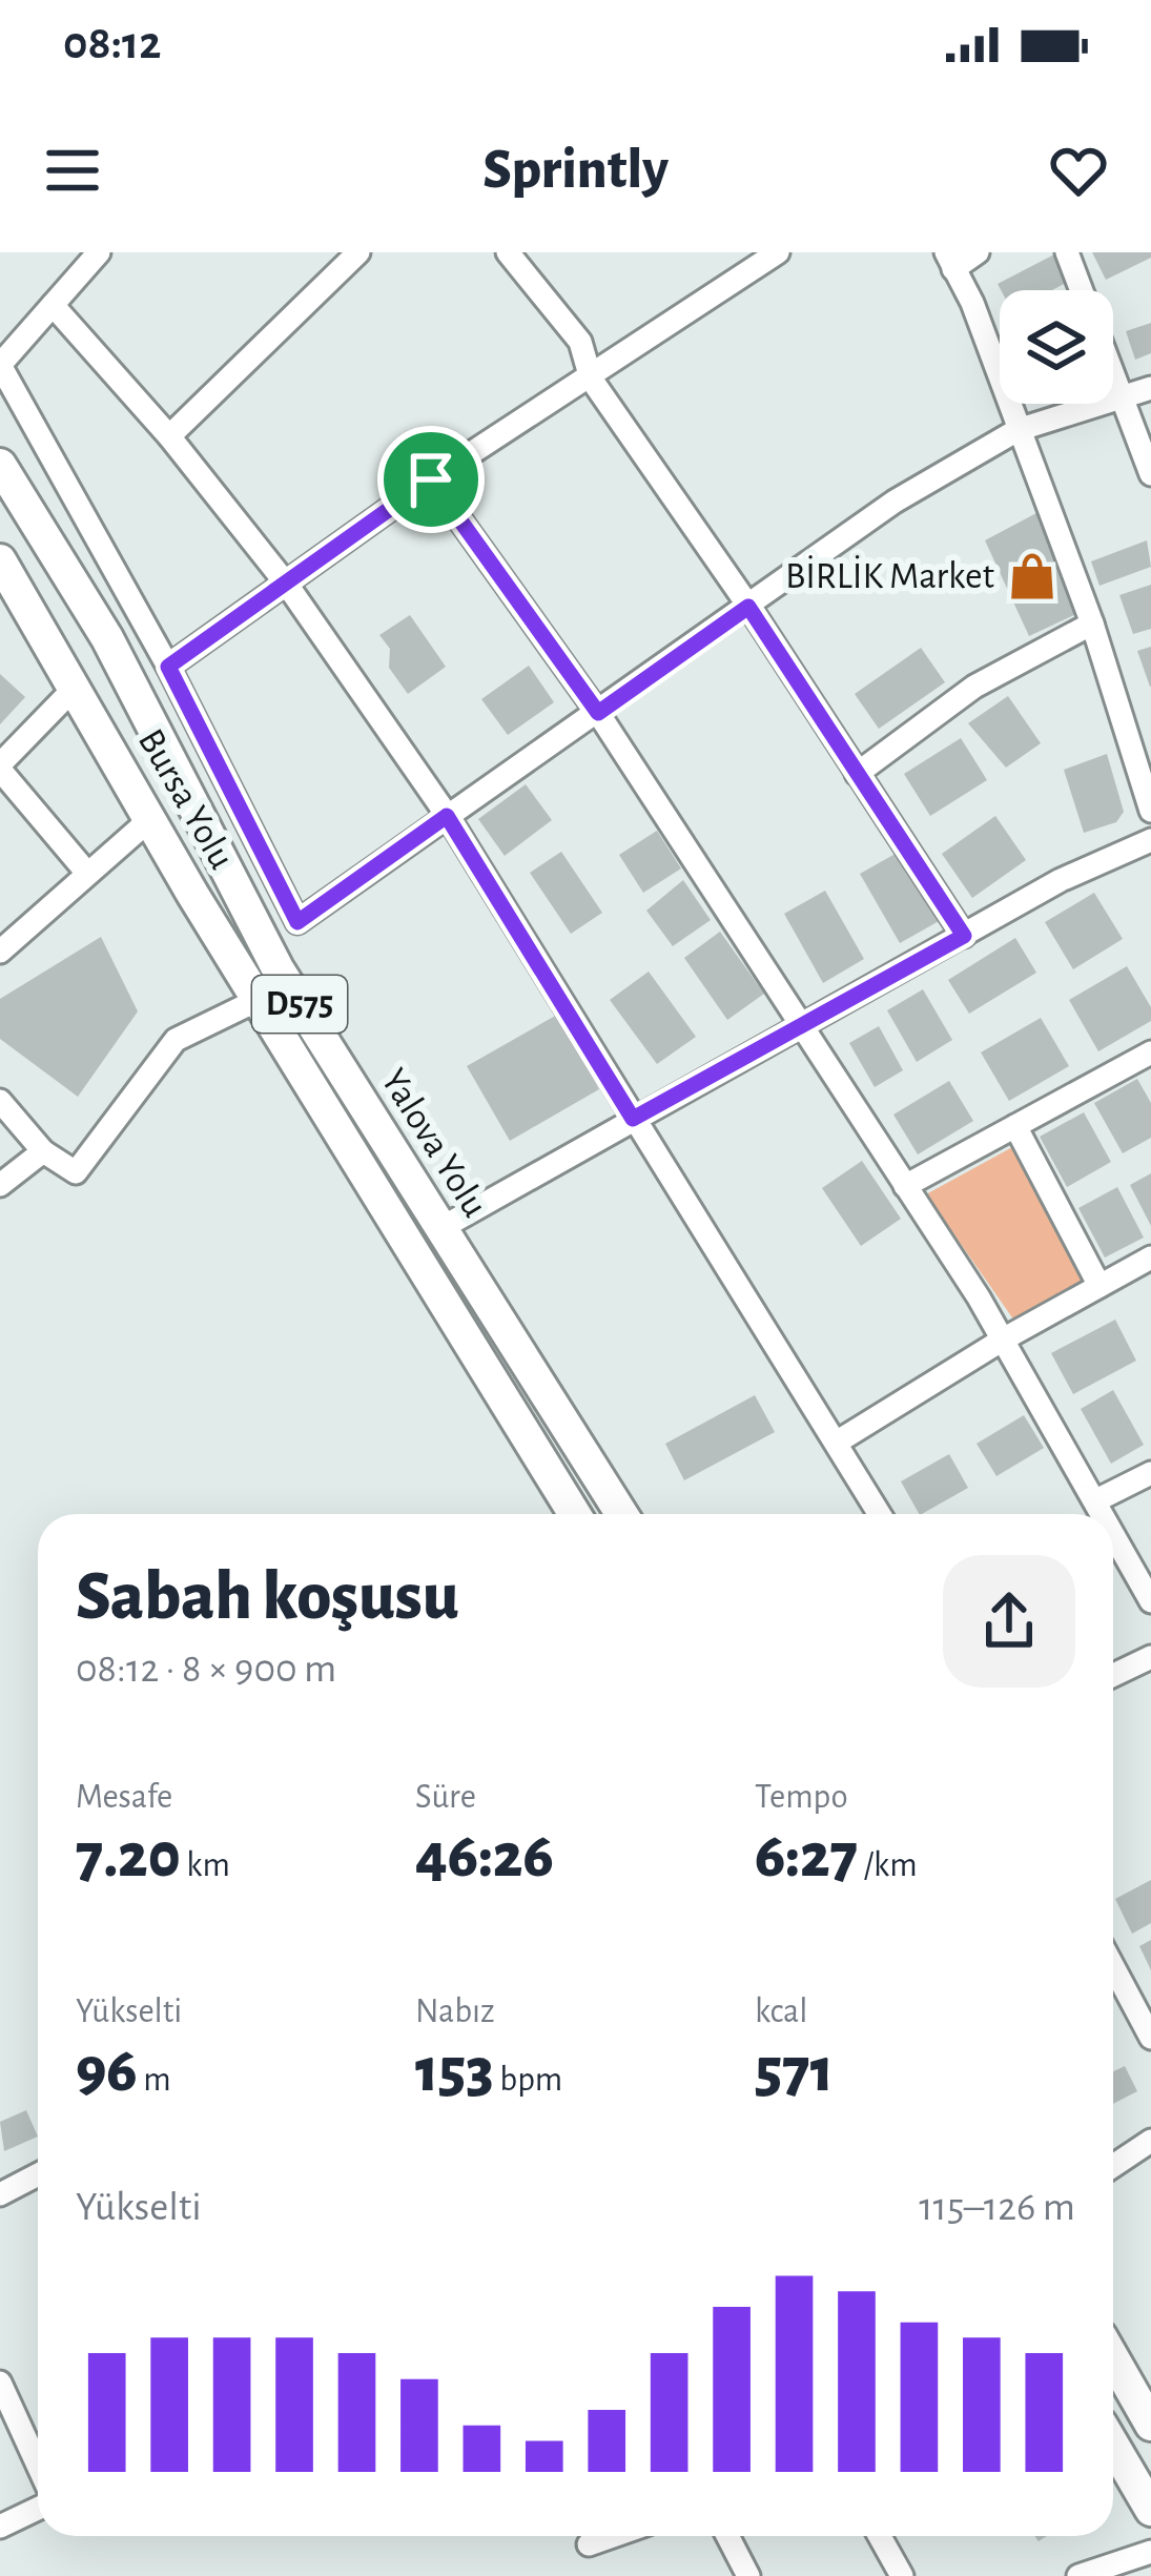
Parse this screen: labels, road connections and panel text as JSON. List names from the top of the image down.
{
  "streets": {
    "highway": ["Bursa Yolu", "D575", "Yalova Yolu"]
  },
  "places": {
    "shop": ["BİRLİK Market"]
  },
  "page": {
    "status": "08:12",
    "header": "Sprintly",
    "heading": ["Sabah koşusu", "08:12 · 8 × 900 m"],
    "stats": [
      ["Mesafe", "7.20 km"],
      ["Süre", "46:26"],
      ["Tempo", "6:27 /km"],
      ["Yükselti", "96 m"],
      ["Nabız", "153 bpm"],
      ["kcal", "571"]
    ],
    "chart": ["Yükselti", "115–126 m"]
  }
}
